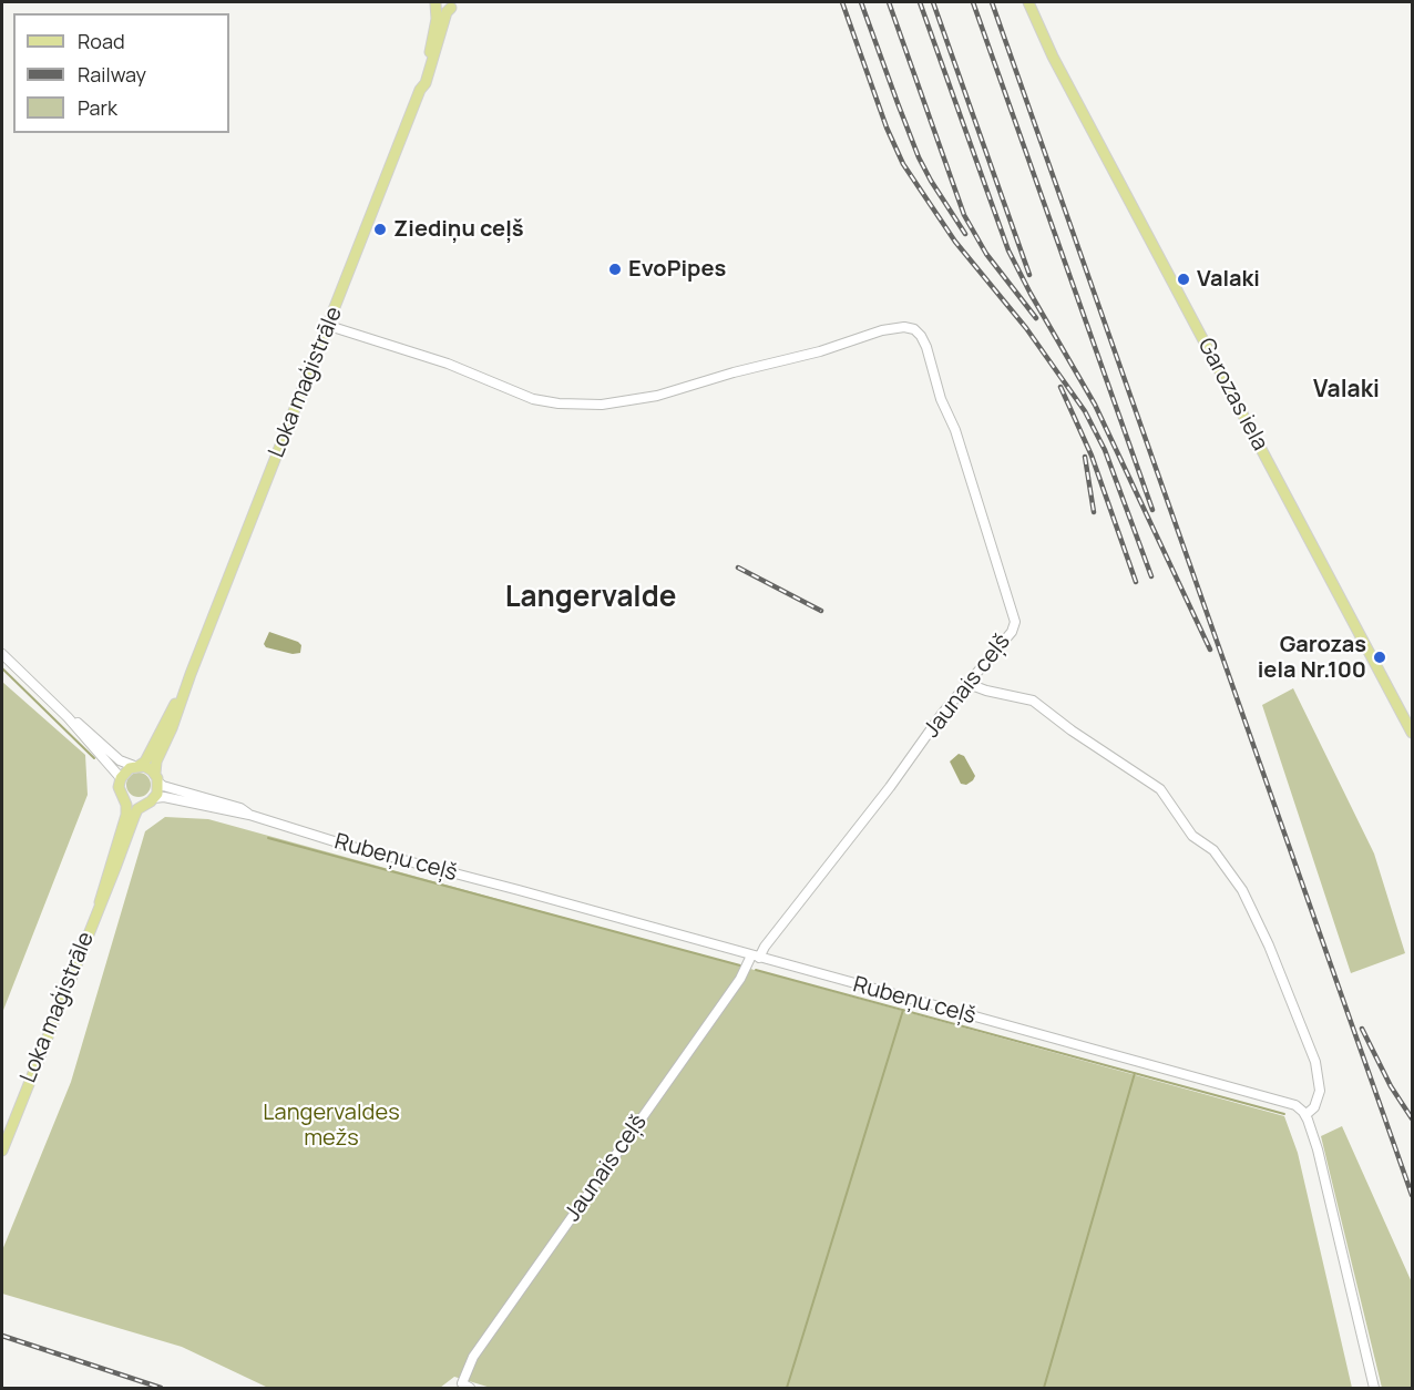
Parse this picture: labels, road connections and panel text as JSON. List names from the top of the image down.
{
  "streets": {
    "main road": ["Loka maģistrāle", "Garozas iela"],
    "street": ["Jaunais ceļš", "Rubeņu ceļš"]
  },
  "crossings": [
    ["Loka maģistrāle", "Jaunais ceļš"],
    ["Loka maģistrāle", "Rubeņu ceļš"],
    ["Jaunais ceļš", "Rubeņu ceļš"]
  ],
  "districts": ["Valaki", "Langervalde"],
  "parks": ["Langervaldes mežs"],
  "places": [
    "Ziediņu ceļš",
    "EvoPipes",
    "Valaki",
    "Garozas iela Nr.100"
  ],
  "legend": ["Road", "Railway", "Park"]
}
